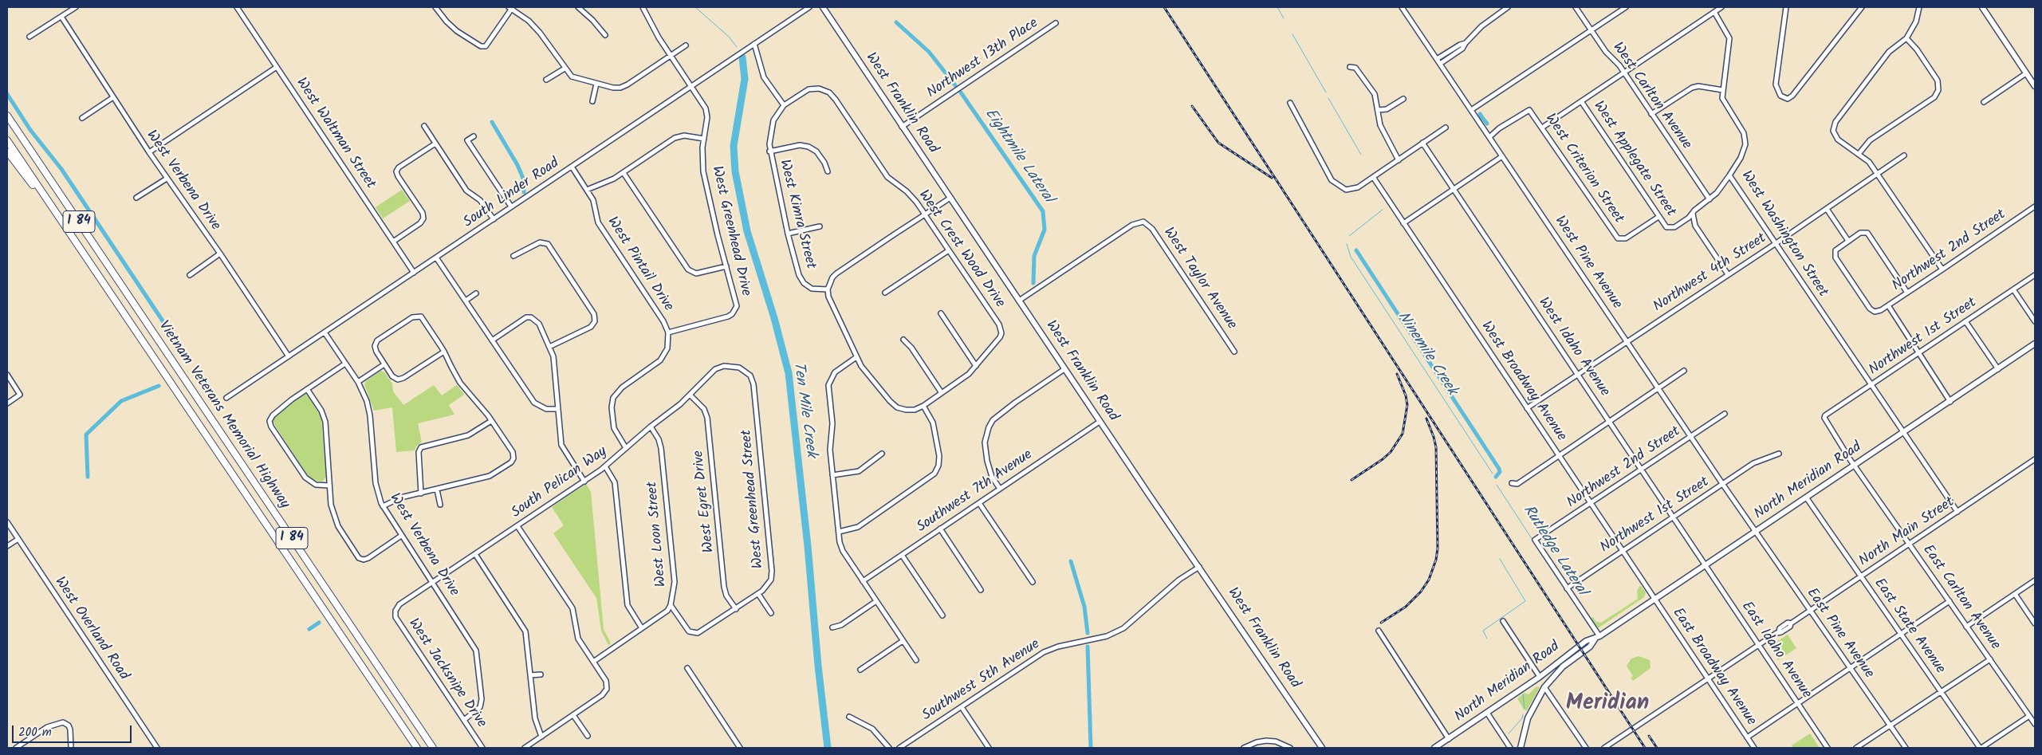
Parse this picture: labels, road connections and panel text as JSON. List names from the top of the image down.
{
  "streets": {
    "highway": ["I 84", "Vietnam Veterans Memorial Highway"],
    "main road": ["West Franklin Road", "North Meridian Road"],
    "street": [
      "Northwest 13th Place",
      "West Carlton Avenue",
      "West Waltman Street",
      "West Applegate Street",
      "West Criterion Street",
      "West Verbena Drive",
      "South Linder Road",
      "West Kimra Street",
      "West Greenhead Drive",
      "West Washington Street",
      "West Crest Wood Drive",
      "Northwest 2nd Street",
      "West Pine Avenue",
      "West Pintail Drive",
      "Northwest 4th Street",
      "West Taylor Avenue",
      "Northwest 1st Street",
      "West Idaho Avenue",
      "West Broadway Avenue",
      "South Pelican Way",
      "Southwest 7th Avenue",
      "West Greenhead Street",
      "West Egret Drive",
      "North Main Street",
      "West Loon Street",
      "East Carlton Avenue",
      "East State Avenue",
      "West Overland Road",
      "East Pine Avenue",
      "East Idaho Avenue",
      "East Broadway Avenue",
      "West Jacksnipe Drive",
      "Southwest 5th Avenue"
    ]
  },
  "crossings": [
    ["Northwest 13th Place", "West Franklin Road"],
    ["West Franklin Road", "West Taylor Avenue"],
    ["West Franklin Road", "Southwest 7th Avenue"],
    ["West Franklin Road", "Southwest 5th Avenue"],
    ["West Waltman Street", "South Linder Road"],
    ["West Applegate Street", "West Criterion Street"],
    ["West Criterion Street", "West Pine Avenue"],
    ["West Verbena Drive", "South Linder Road"],
    ["West Verbena Drive", "South Pelican Way"],
    ["West Verbena Drive", "West Jacksnipe Drive"],
    ["South Linder Road", "West Greenhead Drive"],
    ["South Linder Road", "West Pintail Drive"],
    ["West Kimra Street", "West Crest Wood Drive"],
    ["West Greenhead Drive", "West Pintail Drive"],
    ["West Washington Street", "Northwest 4th Street"],
    ["West Washington Street", "Northwest 1st Street"],
    ["West Washington Street", "North Meridian Road"],
    ["West Washington Street", "North Main Street"],
    ["Northwest 2nd Street", "West Pine Avenue"],
    ["Northwest 2nd Street", "Northwest 1st Street"],
    ["Northwest 2nd Street", "West Idaho Avenue"],
    ["Northwest 2nd Street", "West Broadway Avenue"],
    ["West Pine Avenue", "Northwest 4th Street"],
    ["West Pine Avenue", "Northwest 1st Street"],
    ["West Pine Avenue", "North Meridian Road"],
    ["West Pine Avenue", "East Pine Avenue"],
    ["Northwest 4th Street", "West Idaho Avenue"],
    ["Northwest 4th Street", "West Broadway Avenue"],
    ["Northwest 1st Street", "West Idaho Avenue"],
    ["Northwest 1st Street", "West Broadway Avenue"],
    ["Northwest 1st Street", "North Meridian Road"],
    ["Northwest 1st Street", "East Carlton Avenue"],
    ["West Idaho Avenue", "North Meridian Road"],
    ["West Idaho Avenue", "East Idaho Avenue"],
    ["West Broadway Avenue", "North Meridian Road"],
    ["West Broadway Avenue", "East Broadway Avenue"],
    ["North Meridian Road", "East Carlton Avenue"],
    ["North Meridian Road", "East State Avenue"],
    ["North Meridian Road", "East Pine Avenue"],
    ["North Meridian Road", "East Idaho Avenue"],
    ["North Meridian Road", "East Broadway Avenue"],
    ["South Pelican Way", "West Greenhead Street"],
    ["South Pelican Way", "West Egret Drive"],
    ["South Pelican Way", "West Loon Street"],
    ["South Pelican Way", "West Jacksnipe Drive"],
    ["West Greenhead Street", "West Egret Drive"],
    ["West Greenhead Street", "West Loon Street"],
    ["North Main Street", "East Carlton Avenue"],
    ["North Main Street", "East State Avenue"],
    ["North Main Street", "East Pine Avenue"],
    ["North Main Street", "East Idaho Avenue"],
    ["North Main Street", "East Broadway Avenue"]
  ],
  "districts": ["Meridian"],
  "water": [
    "Eightmile Lateral",
    "Ninemile Creek",
    "Ten Mile Creek",
    "Rutledge Lateral"
  ],
  "scale_bar": "200 m"
}
